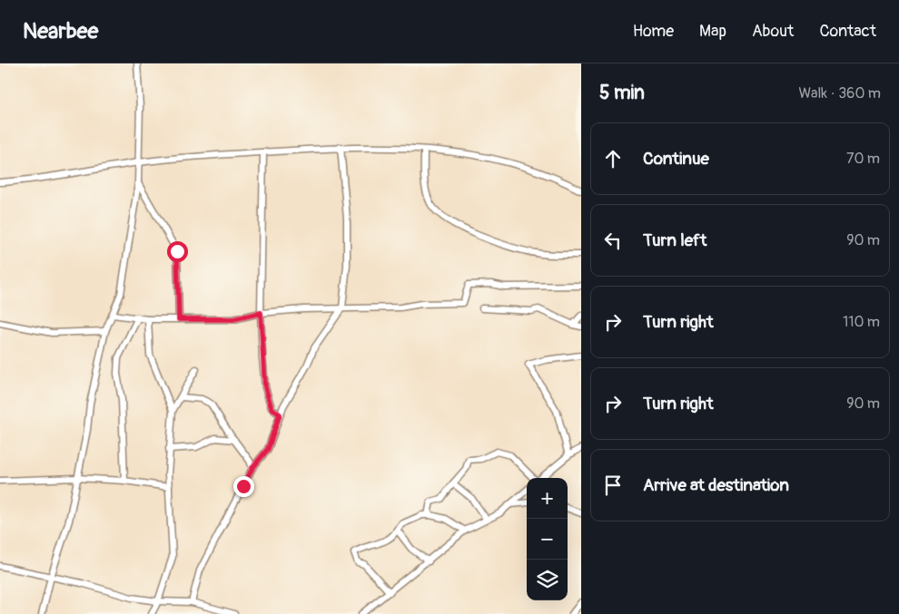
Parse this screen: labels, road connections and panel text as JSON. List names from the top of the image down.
{
  "page": {
    "header": "Nearbee",
    "nav": [
      "Home",
      "Map",
      "About",
      "Contact"
    ],
    "heading": ["5 min", "Walk · 360 m"],
    "list": [
      ["Continue", "70 m"],
      ["Turn left", "90 m"],
      ["Turn right", "110 m"],
      ["Turn right", "90 m"],
      "Arrive at destination"
    ],
    "map_buttons": ["+", "−"]
  }
}
